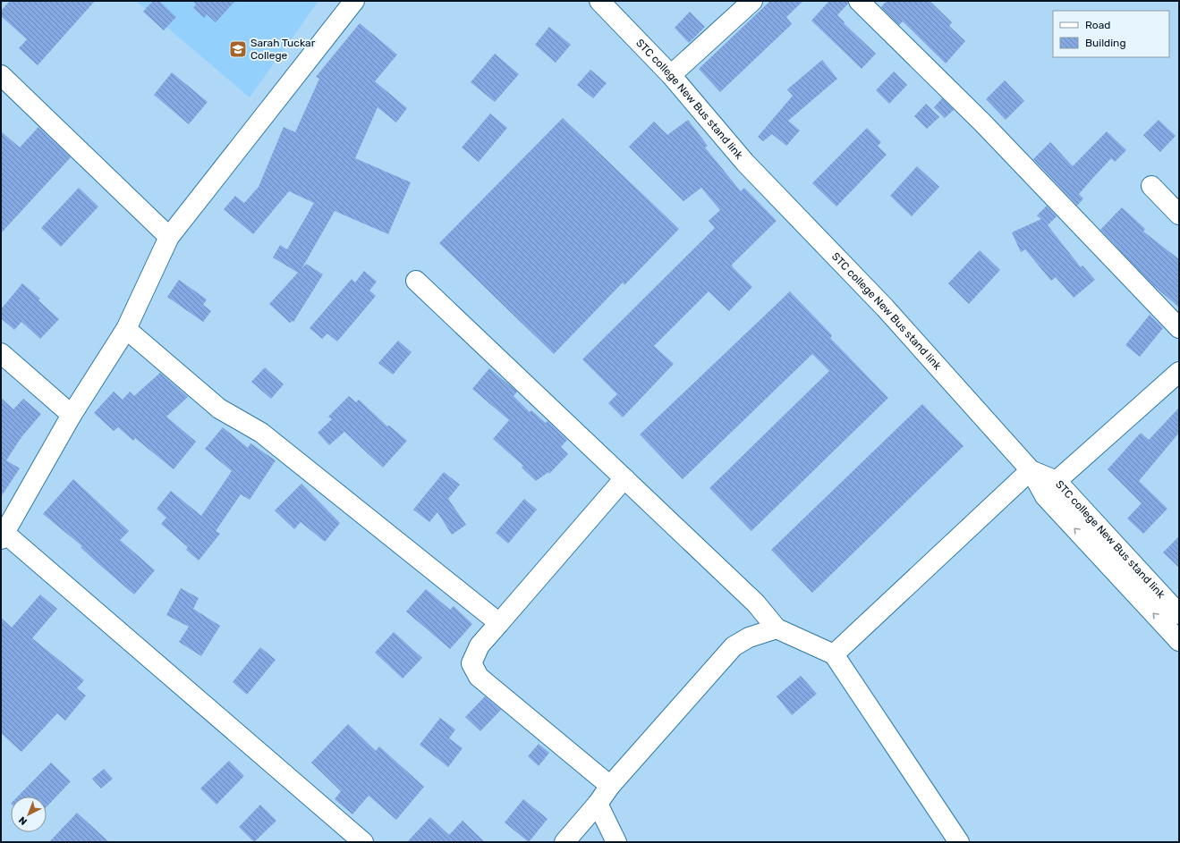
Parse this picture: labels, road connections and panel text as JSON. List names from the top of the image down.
{
  "streets": {
    "street": ["STC college New Bus stand link"]
  },
  "places": {
    "school or university": ["Sarah Tuckar College"]
  },
  "legend": ["Road", "Building"],
  "north": "bottom left"
}
